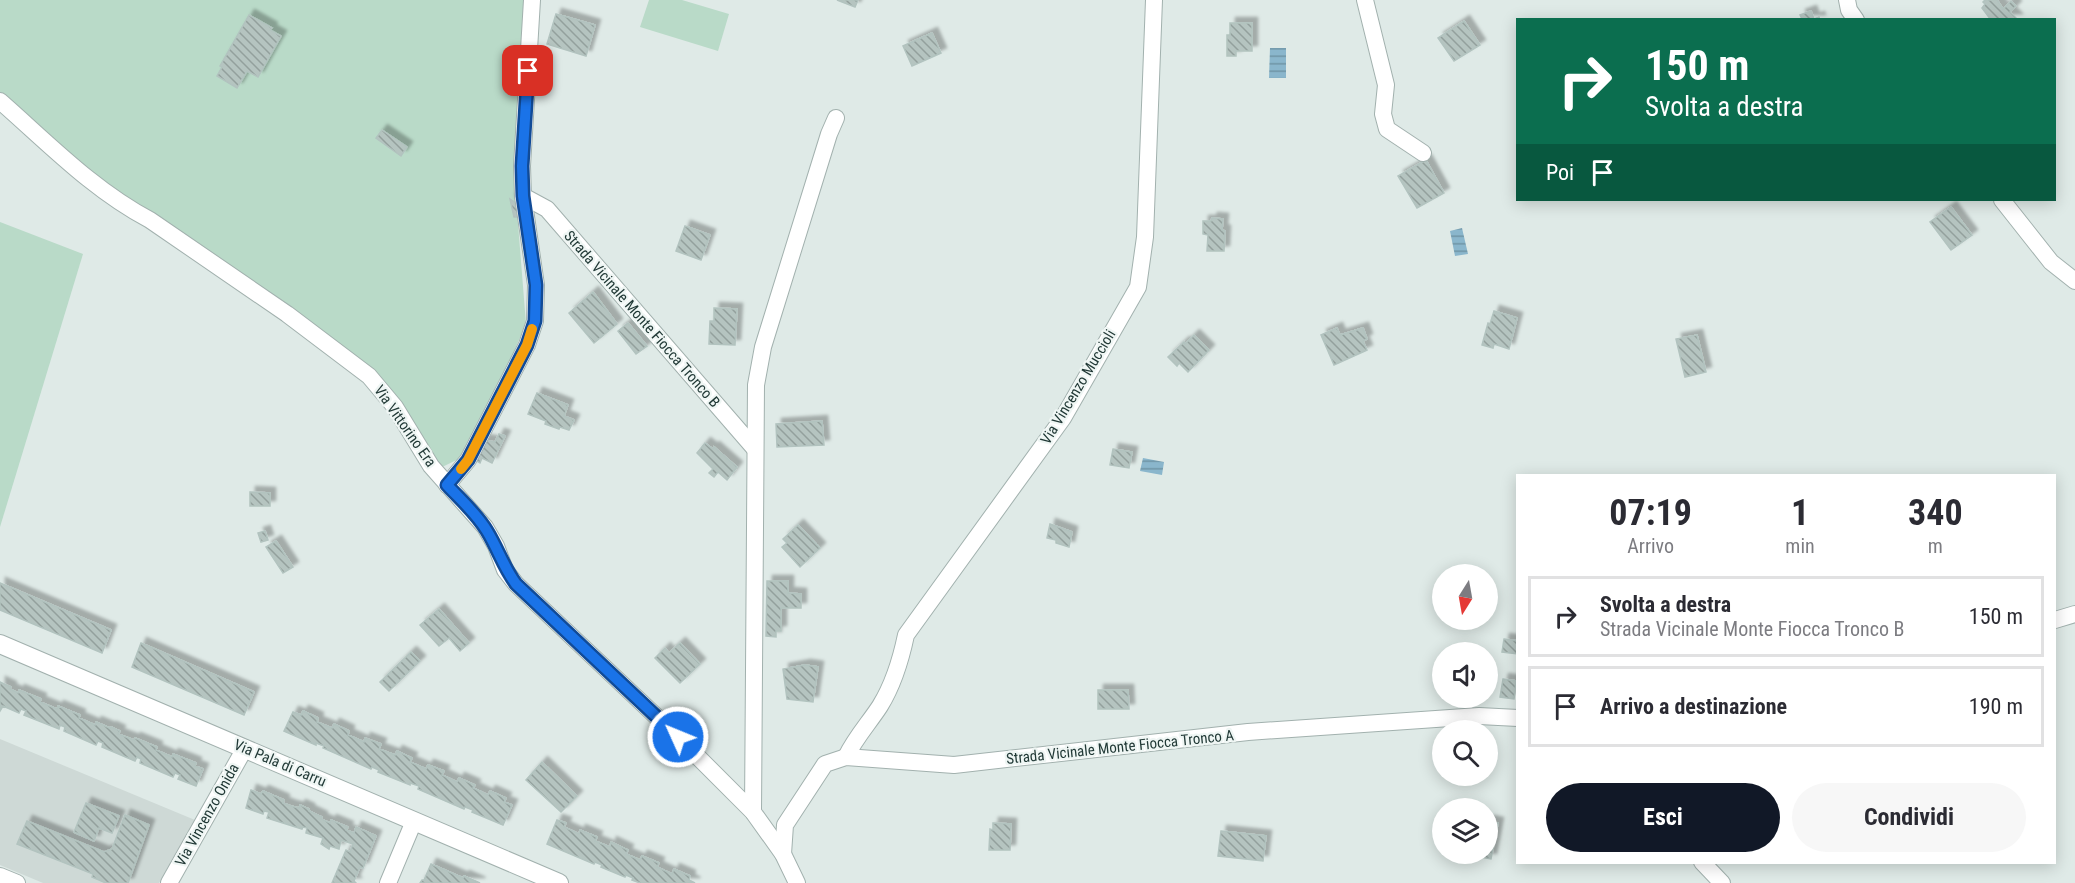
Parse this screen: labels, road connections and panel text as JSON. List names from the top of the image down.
{
  "streets": {
    "street": [
      "Strada Vicinale Monte Fiocca Tronco B",
      "Via Vincenzo Muccioli",
      "Via Vittorino Era",
      "Strada Vicinale Monte Fiocca Tronco A",
      "Via Pala di Carru",
      "Via Vincenzo Onida"
    ]
  },
  "crossings": [
    ["Via Vincenzo Muccioli", "Strada Vicinale Monte Fiocca Tronco A"],
    ["Via Pala di Carru", "Via Vincenzo Onida"]
  ],
  "north": "bottom",
  "page": {
    "turn": ["150 m", "Svolta a destra"],
    "then": "Poi",
    "eta": [
      "07:19",
      "Arrivo",
      "1",
      "min",
      "340",
      "m"
    ],
    "list": [
      {
        "name": "Svolta a destra",
        "note": "Strada Vicinale Monte Fiocca Tronco B",
        "value": "150 m"
      },
      {
        "name": "Arrivo a destinazione",
        "value": "190 m"
      }
    ],
    "buttons": ["Esci", "Condividi"]
  }
}
